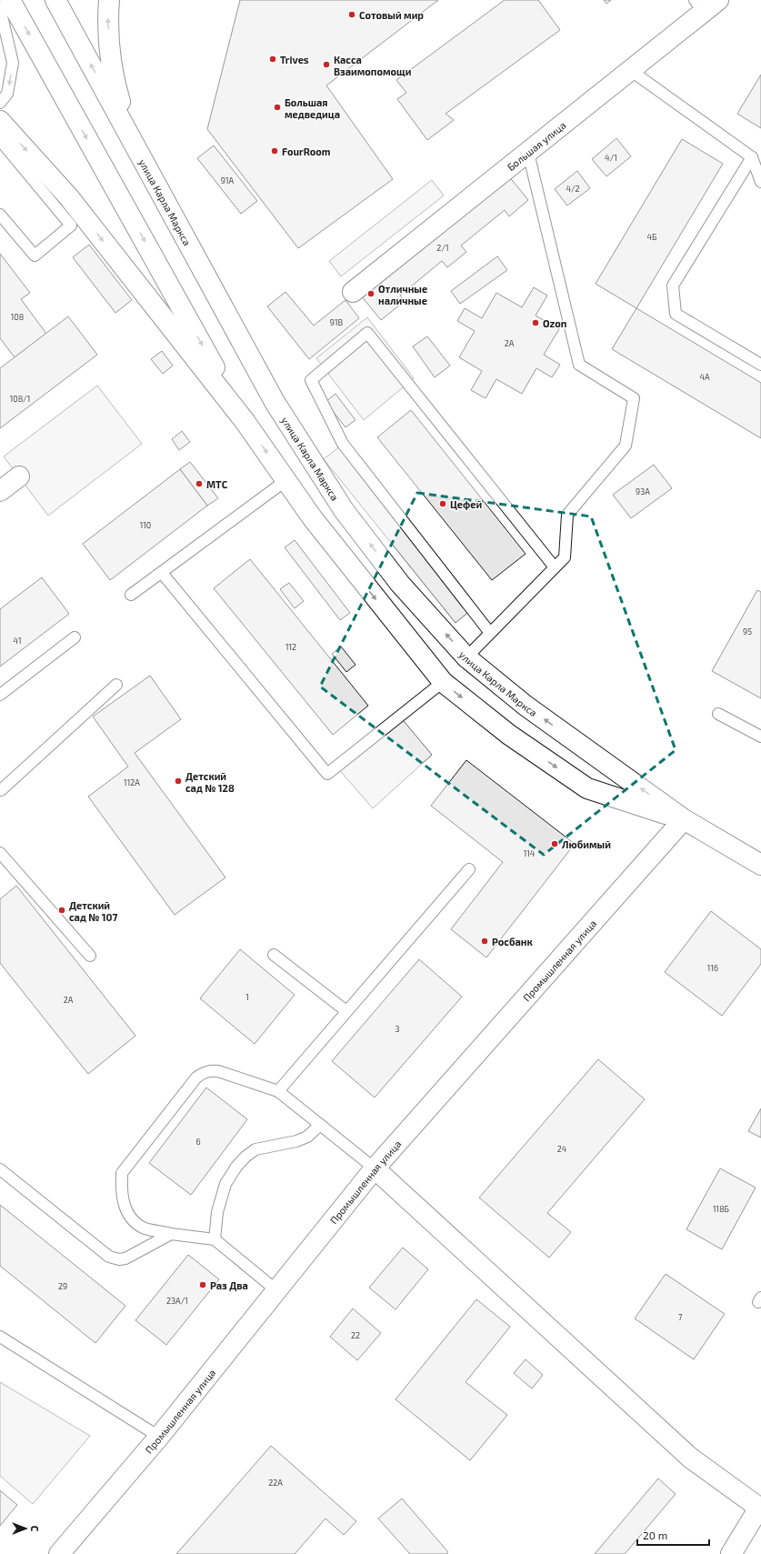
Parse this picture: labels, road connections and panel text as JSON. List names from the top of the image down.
{
  "streets": {
    "main road": ["Большая улица", "улица Карла Маркса", "Промышленная улица"]
  },
  "crossings": [
    ["улица Карла Маркса", "Промышленная улица"]
  ],
  "places": [
    "Сотовый мир",
    "Trives",
    "Касса Взаимопомощи",
    "Большая медведица",
    "FourRoom",
    "Отличные наличные",
    "Ozon",
    "МТС",
    "Цефей",
    "Детский сад № 128",
    "Любимый",
    "Детский сад № 107",
    "Росбанк",
    "Раз Два"
  ],
  "house_numbers": [
    "4/1",
    "91А",
    "4/2",
    "4Б",
    "2/1",
    "108",
    "91В",
    "2А",
    "4А",
    "108/1",
    "93А",
    "110",
    "95",
    "41",
    "112",
    "112А",
    "114",
    "116",
    "1",
    "2А",
    "3",
    "6",
    "24",
    "118Б",
    "29",
    "23А/1",
    "7",
    "22",
    "22А"
  ],
  "scale_bar": "20 m",
  "north": "right"
}
